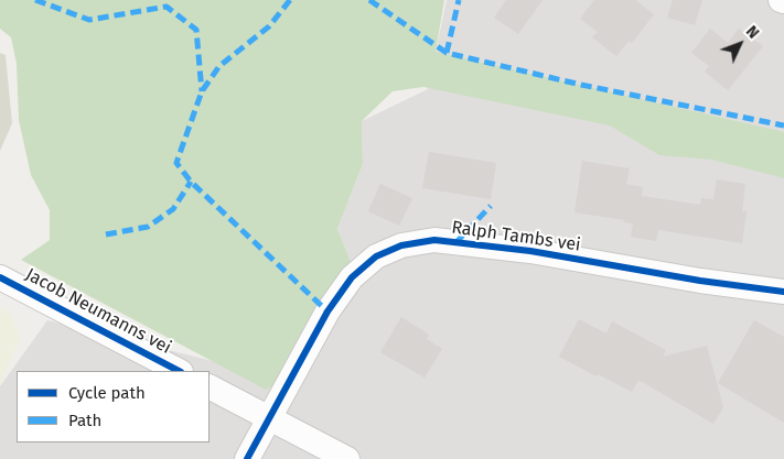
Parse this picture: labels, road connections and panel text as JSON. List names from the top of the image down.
{
  "streets": {
    "street": ["Ralph Tambs vei", "Jacob Neumanns vei"]
  },
  "legend": ["Cycle path", "Path"],
  "north": "top right"
}
